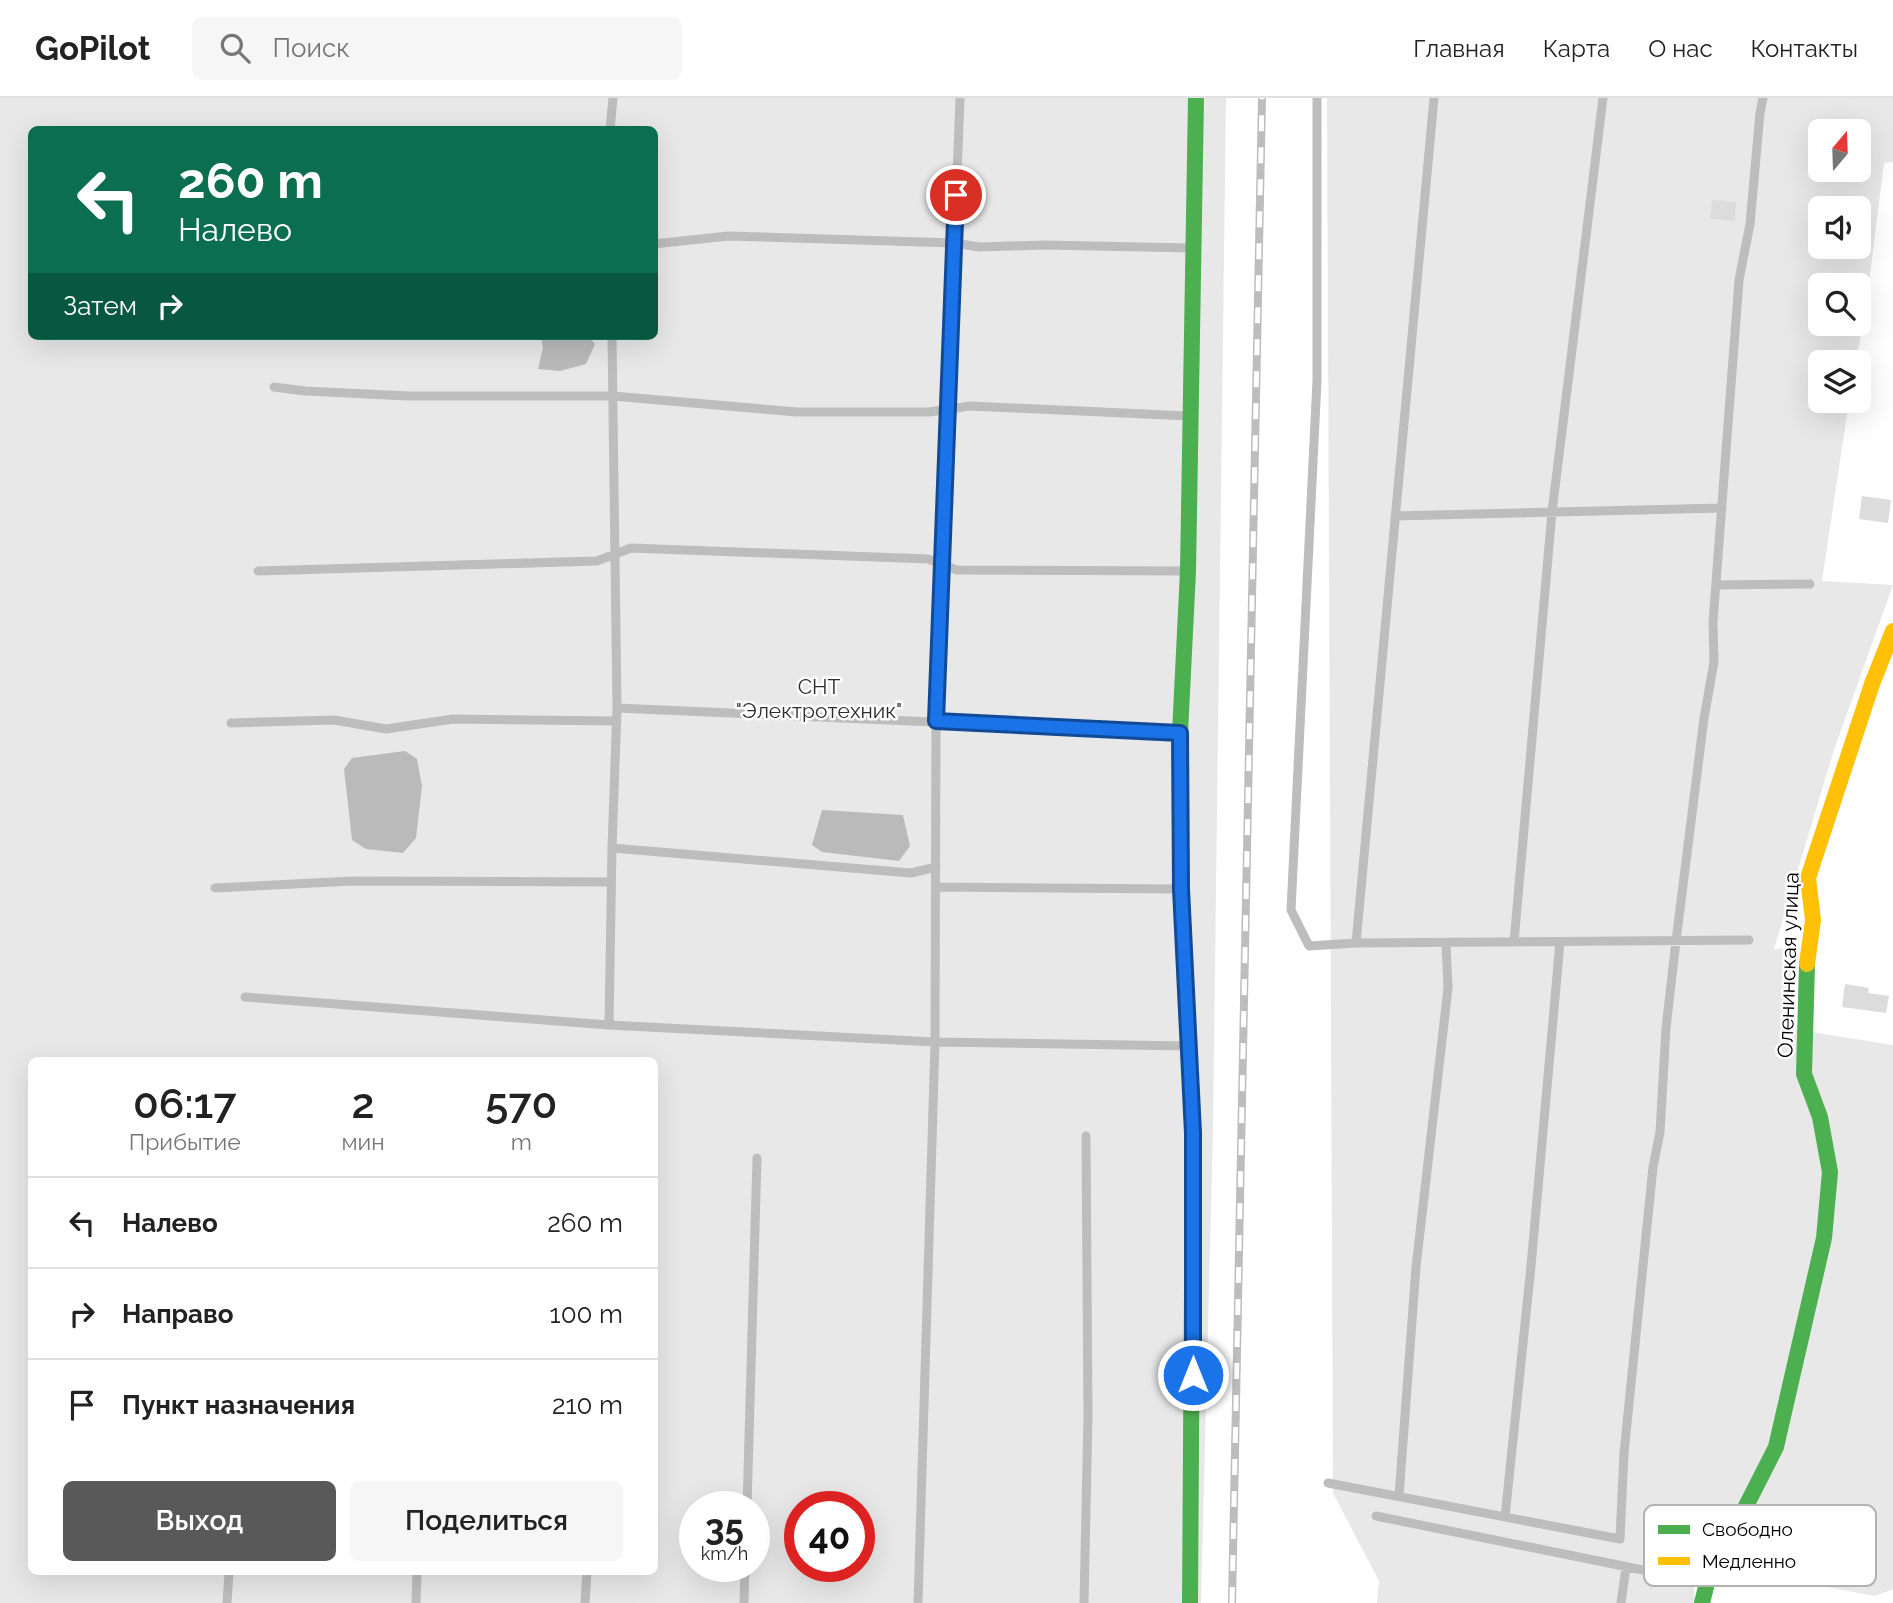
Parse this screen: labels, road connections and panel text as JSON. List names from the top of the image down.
{
  "streets": {
    "street": ["Оленинская улица"]
  },
  "parks": ["СНТ \"Электротехник\""],
  "legend": ["Свободно", "Медленно"],
  "north": "top",
  "page": {
    "header": "GoPilot",
    "search": "Поиск",
    "nav": [
      "Главная",
      "Карта",
      "О нас",
      "Контакты"
    ],
    "turn": ["260 m", "Налево"],
    "then": "Затем",
    "eta": [
      "06:17",
      "Прибытие",
      "2",
      "мин",
      "570",
      "m"
    ],
    "list": [
      {
        "name": "Налево",
        "value": "260 m"
      },
      {
        "name": "Направо",
        "value": "100 m"
      },
      {
        "name": "Пункт назначения",
        "value": "210 m"
      }
    ],
    "buttons": ["Выход", "Поделиться"],
    "speed": "35 km/h",
    "limit": "40"
  }
}
